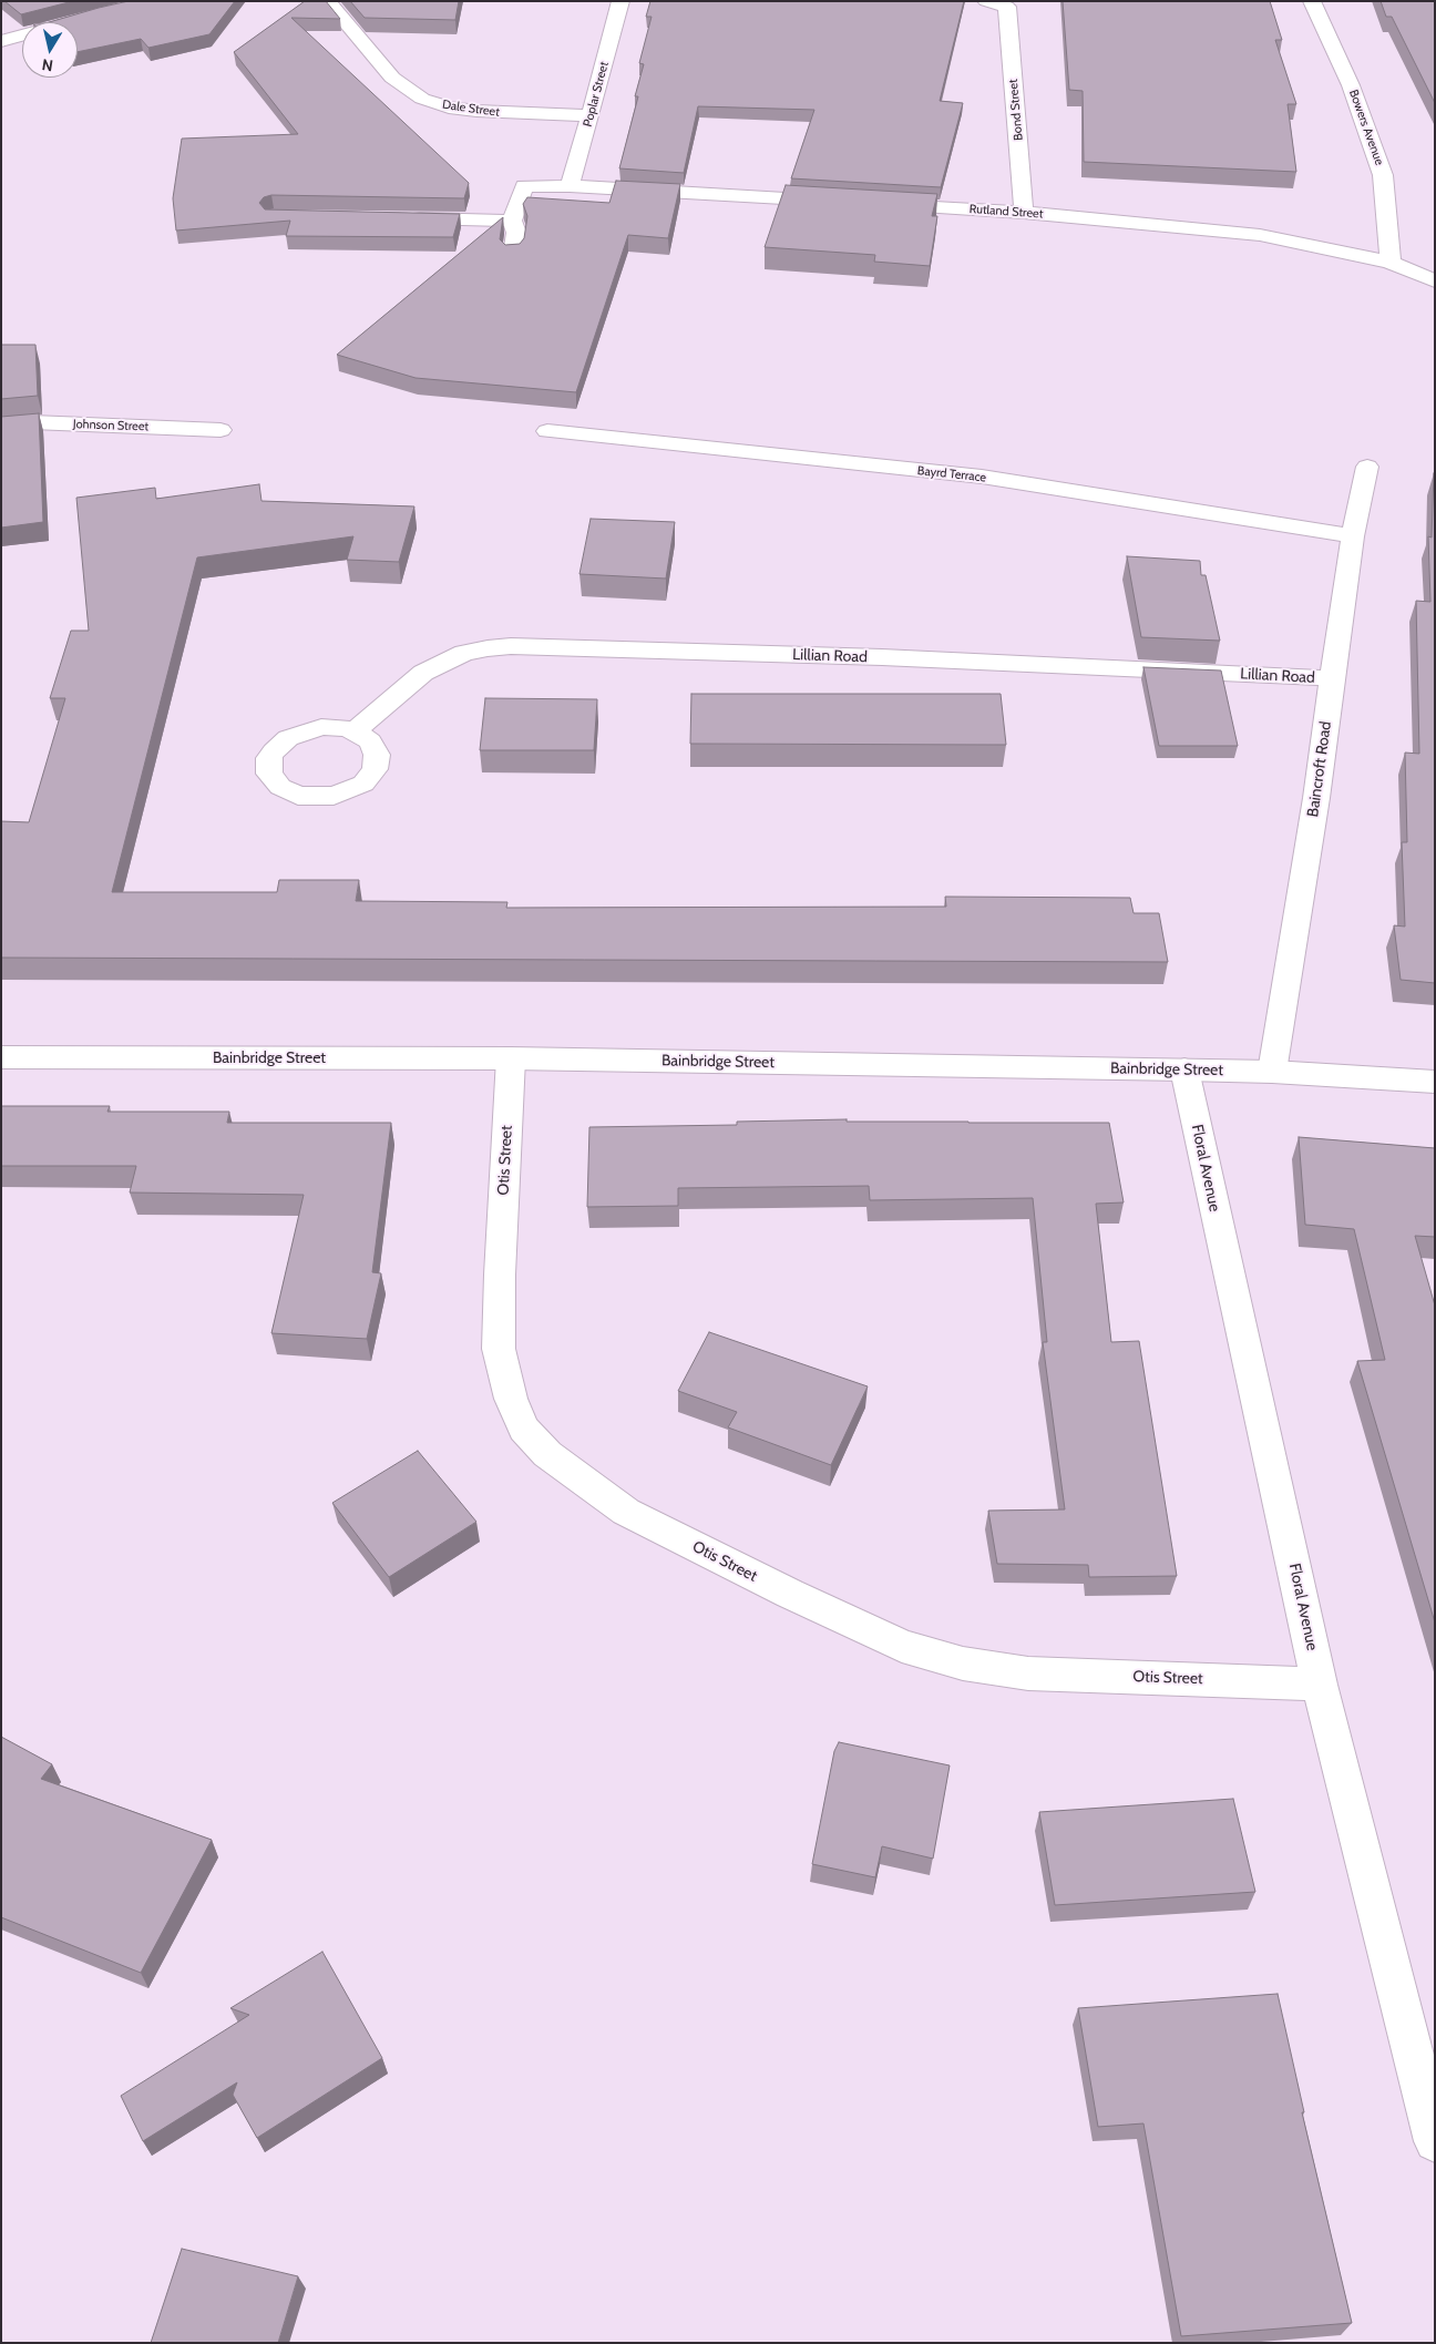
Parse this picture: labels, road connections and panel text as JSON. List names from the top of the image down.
{
  "streets": {
    "street": [
      "Poplar Street",
      "Dale Street",
      "Bond Street",
      "Bowers Avenue",
      "Rutland Street",
      "Johnson Street",
      "Bayrd Terrace",
      "Lillian Road",
      "Baincroft Road",
      "Bainbridge Street",
      "Otis Street",
      "Floral Avenue"
    ]
  },
  "crossings": [
    ["Poplar Street", "Dale Street"],
    ["Bond Street", "Rutland Street"],
    ["Bowers Avenue", "Rutland Street"],
    ["Bayrd Terrace", "Baincroft Road"],
    ["Lillian Road", "Baincroft Road"],
    ["Baincroft Road", "Bainbridge Street"],
    ["Bainbridge Street", "Otis Street"],
    ["Bainbridge Street", "Floral Avenue"],
    ["Otis Street", "Floral Avenue"]
  ],
  "north": "bottom"
}
